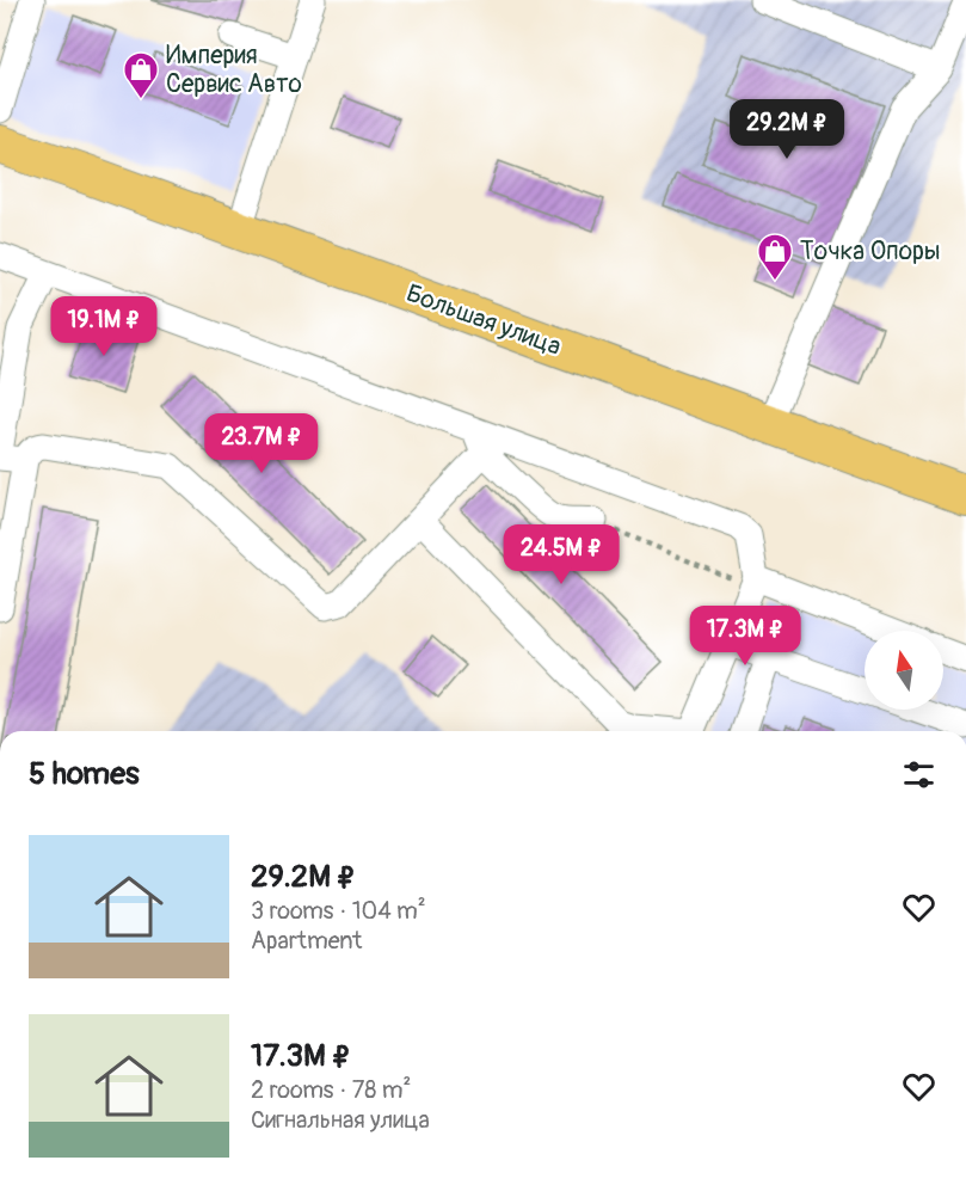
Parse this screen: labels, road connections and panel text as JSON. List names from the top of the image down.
{
  "streets": {
    "highway": ["Большая улица"]
  },
  "places": {
    "shop": ["Империя Сервис Авто", "Точка Опоры"]
  },
  "north": "top",
  "page": {
    "price": [
      "29.2M ₽",
      "19.1M ₽",
      "23.7M ₽",
      "24.5M ₽",
      "17.3M ₽"
    ],
    "heading": "5 homes",
    "list": [
      {
        "name": "29.2M ₽",
        "note": "3 rooms · 104 m² · Apartment"
      },
      {
        "name": "17.3M ₽",
        "note": "2 rooms · 78 m² · Сигнальная улица"
      }
    ]
  }
}
